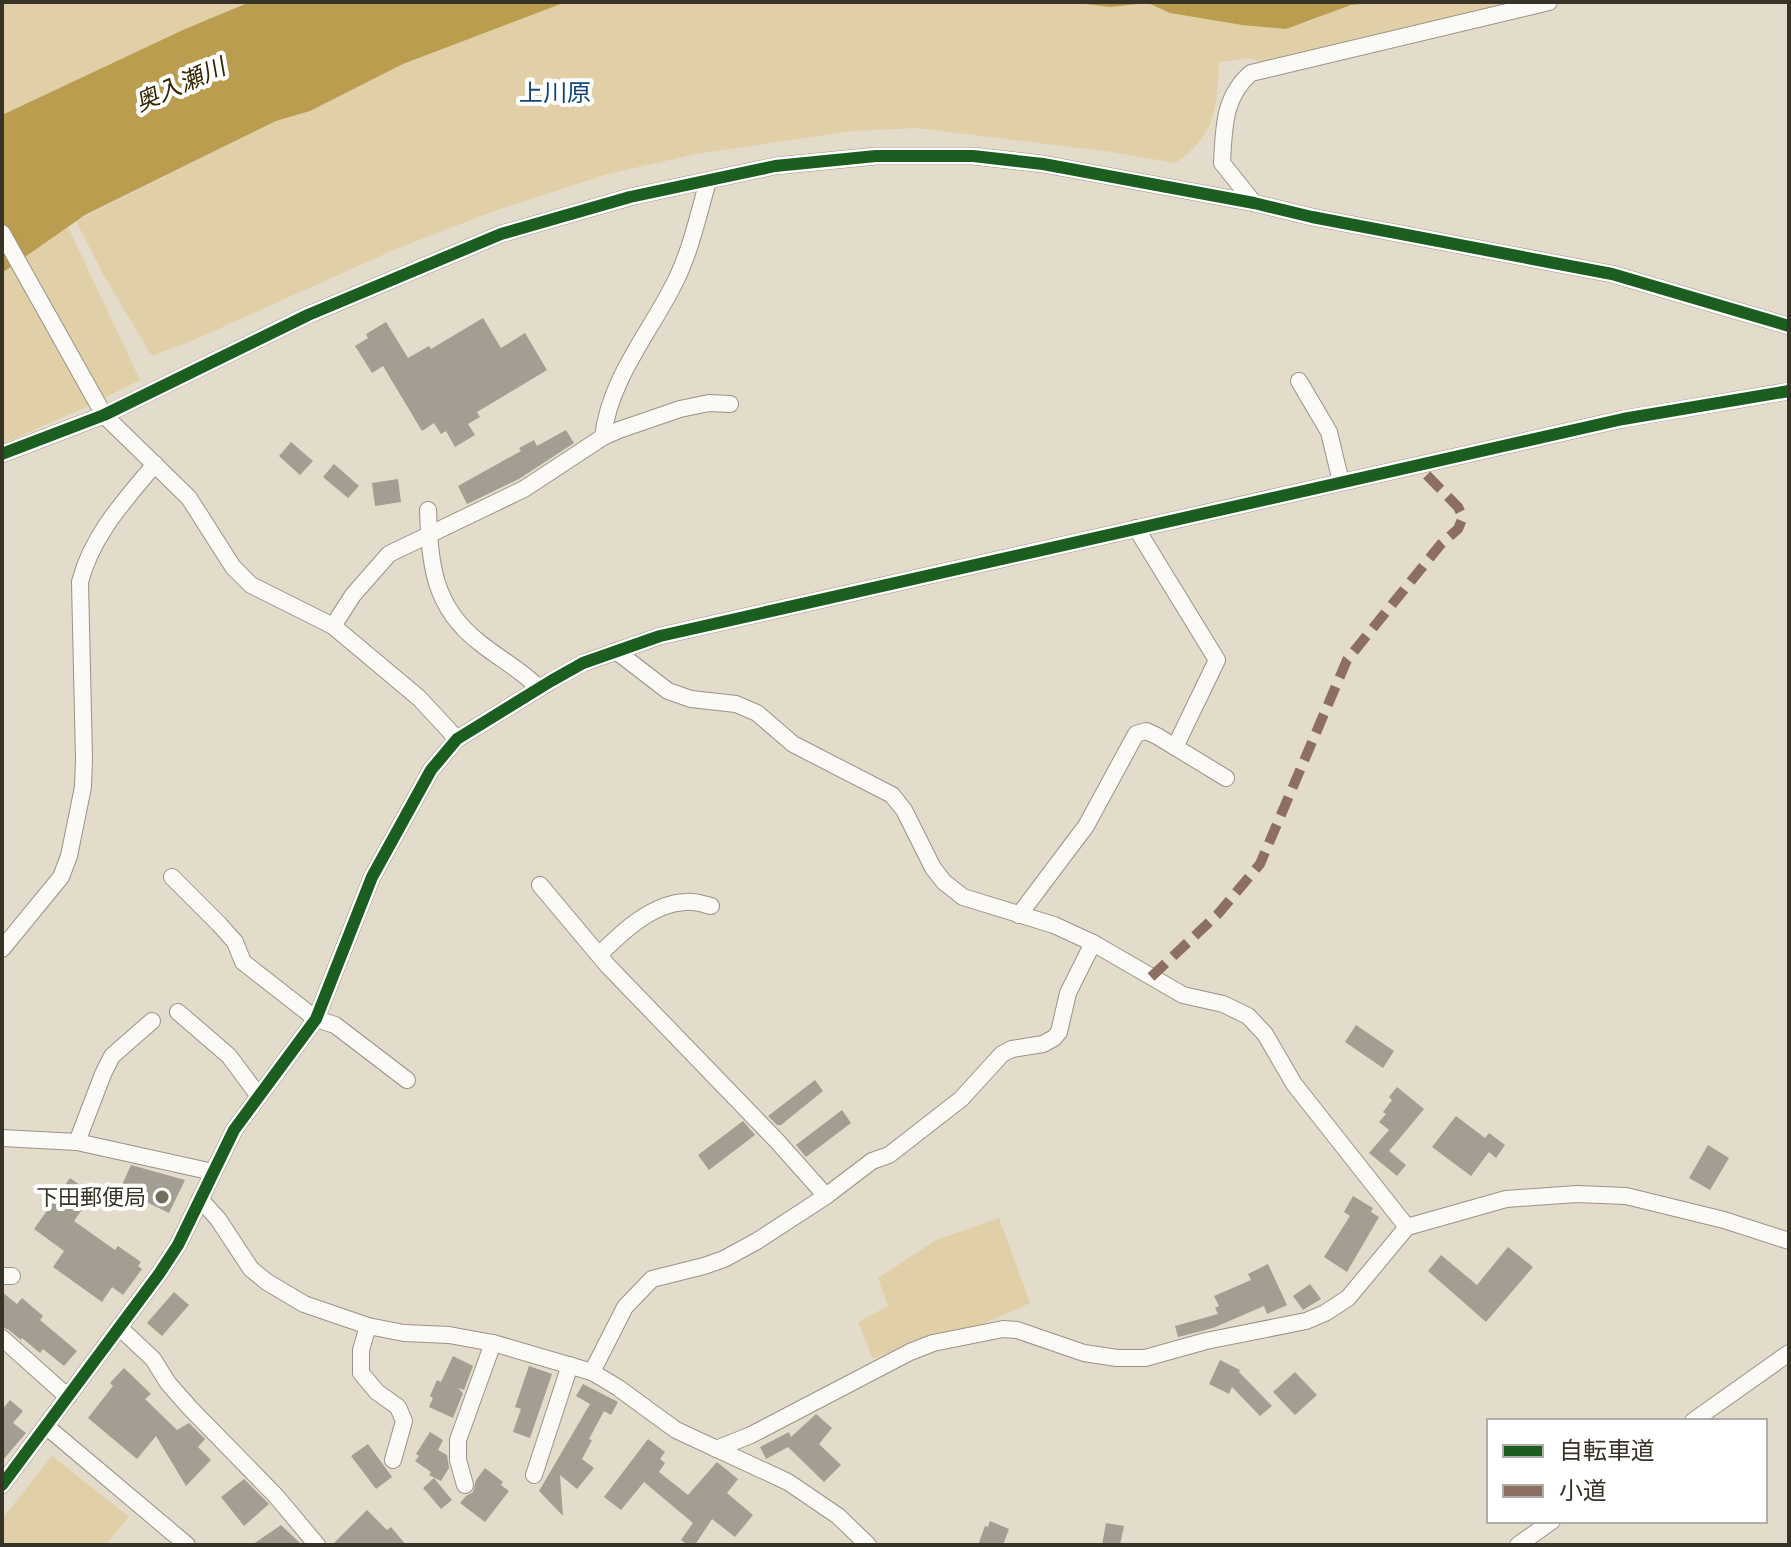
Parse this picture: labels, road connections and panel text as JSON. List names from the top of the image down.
{
  "districts": ["上川原"],
  "water": ["奥入瀬川"],
  "places": ["下田郵便局"],
  "legend": ["自転車道", "小道"]
}
